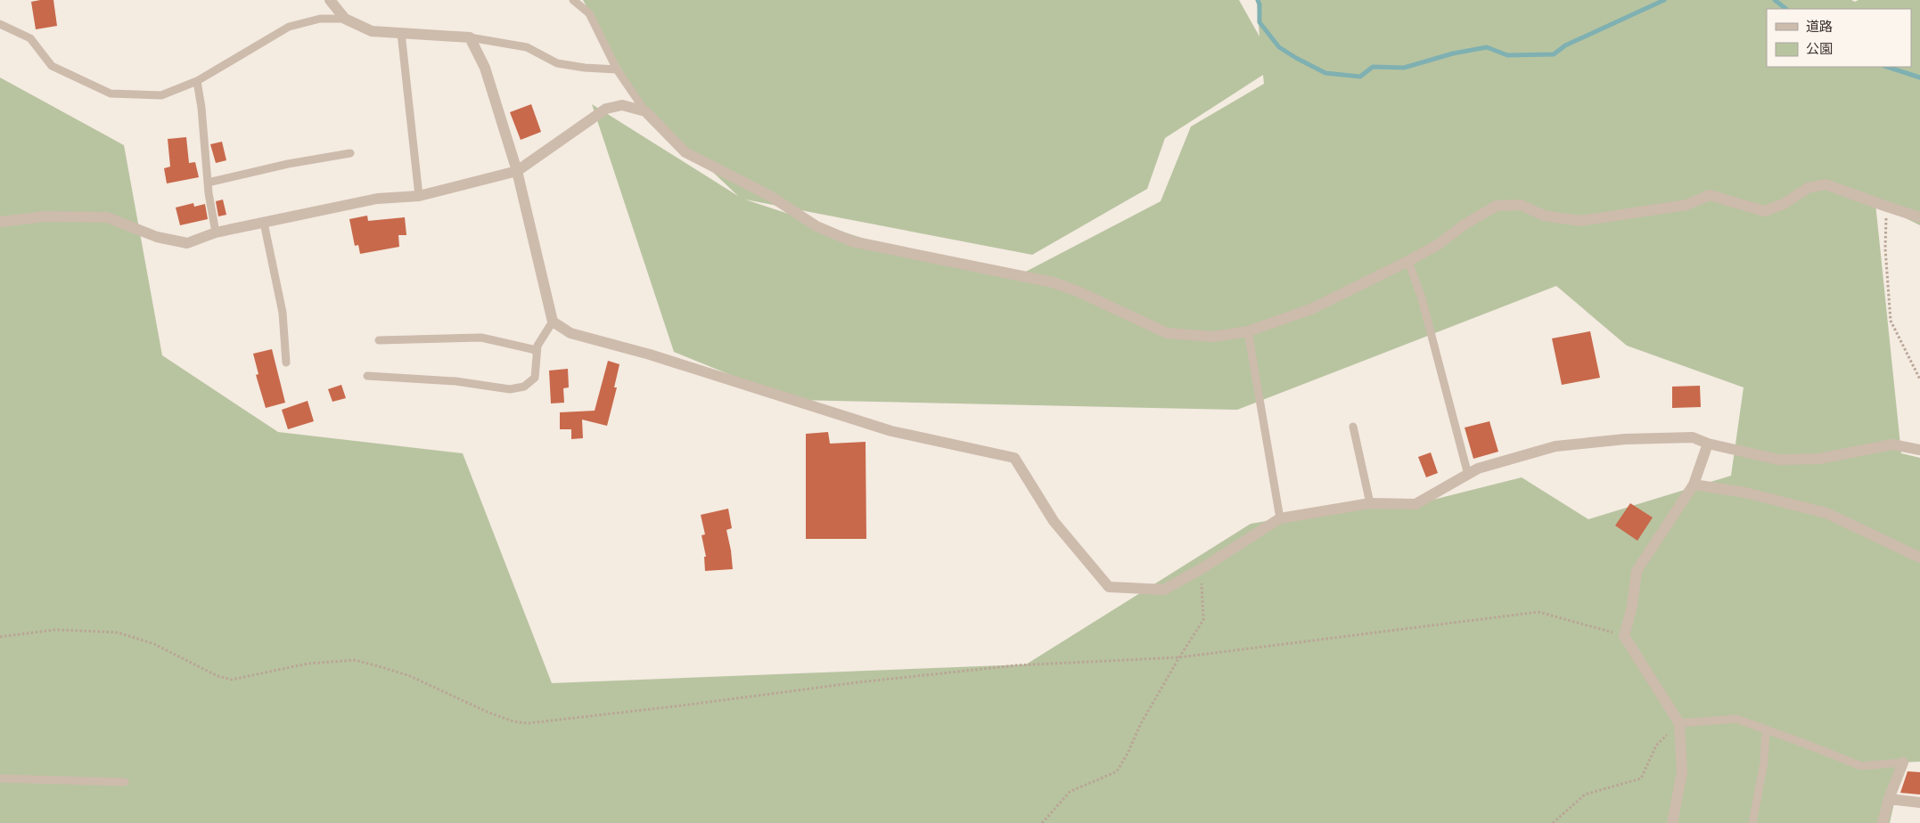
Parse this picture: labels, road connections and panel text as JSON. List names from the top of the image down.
{
  "legend": ["道路", "公園"]
}
